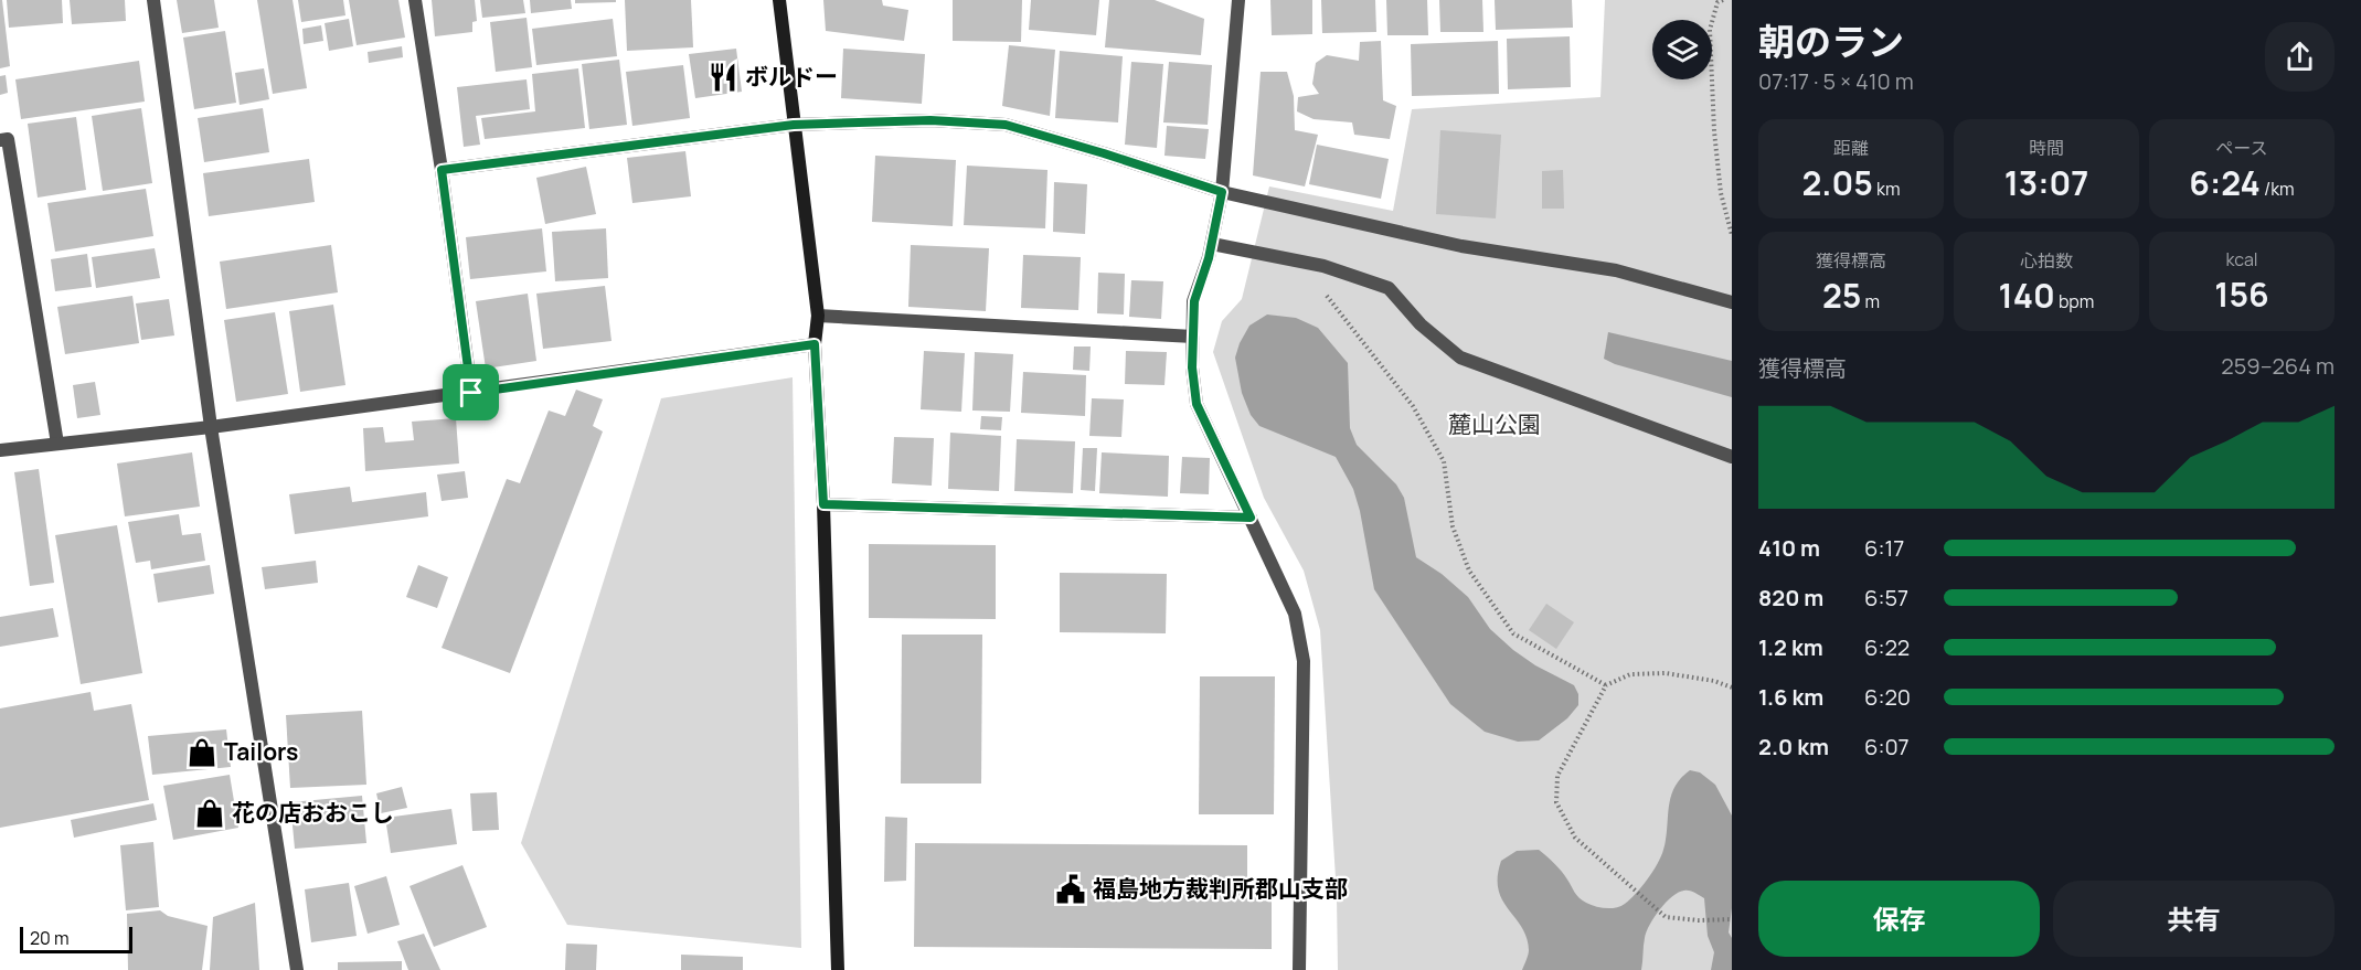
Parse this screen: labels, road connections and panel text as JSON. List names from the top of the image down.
{
  "parks": ["麓山公園"],
  "places": {
    "restaurant": ["ボルドー"],
    "shop": ["Tailors", "花の店おおこし"],
    "public building": ["福島地方裁判所郡山支部"]
  },
  "scale_bar": "20 m",
  "page": {
    "heading": ["朝のラン", "07:17 · 5 × 410 m"],
    "stats": [
      ["距離", "2.05 km"],
      ["時間", "13:07"],
      ["ペース", "6:24 /km"],
      ["獲得標高", "25 m"],
      ["心拍数", "140 bpm"],
      ["kcal", "156"]
    ],
    "chart": ["獲得標高", "259–264 m"],
    "list": [
      {
        "name": "410 m",
        "note": "6:17"
      },
      {
        "name": "820 m",
        "note": "6:57"
      },
      {
        "name": "1.2 km",
        "note": "6:22"
      },
      {
        "name": "1.6 km",
        "note": "6:20"
      },
      {
        "name": "2.0 km",
        "note": "6:07"
      }
    ],
    "buttons": ["保存", "共有"],
    "scale": "20 m"
  }
}
